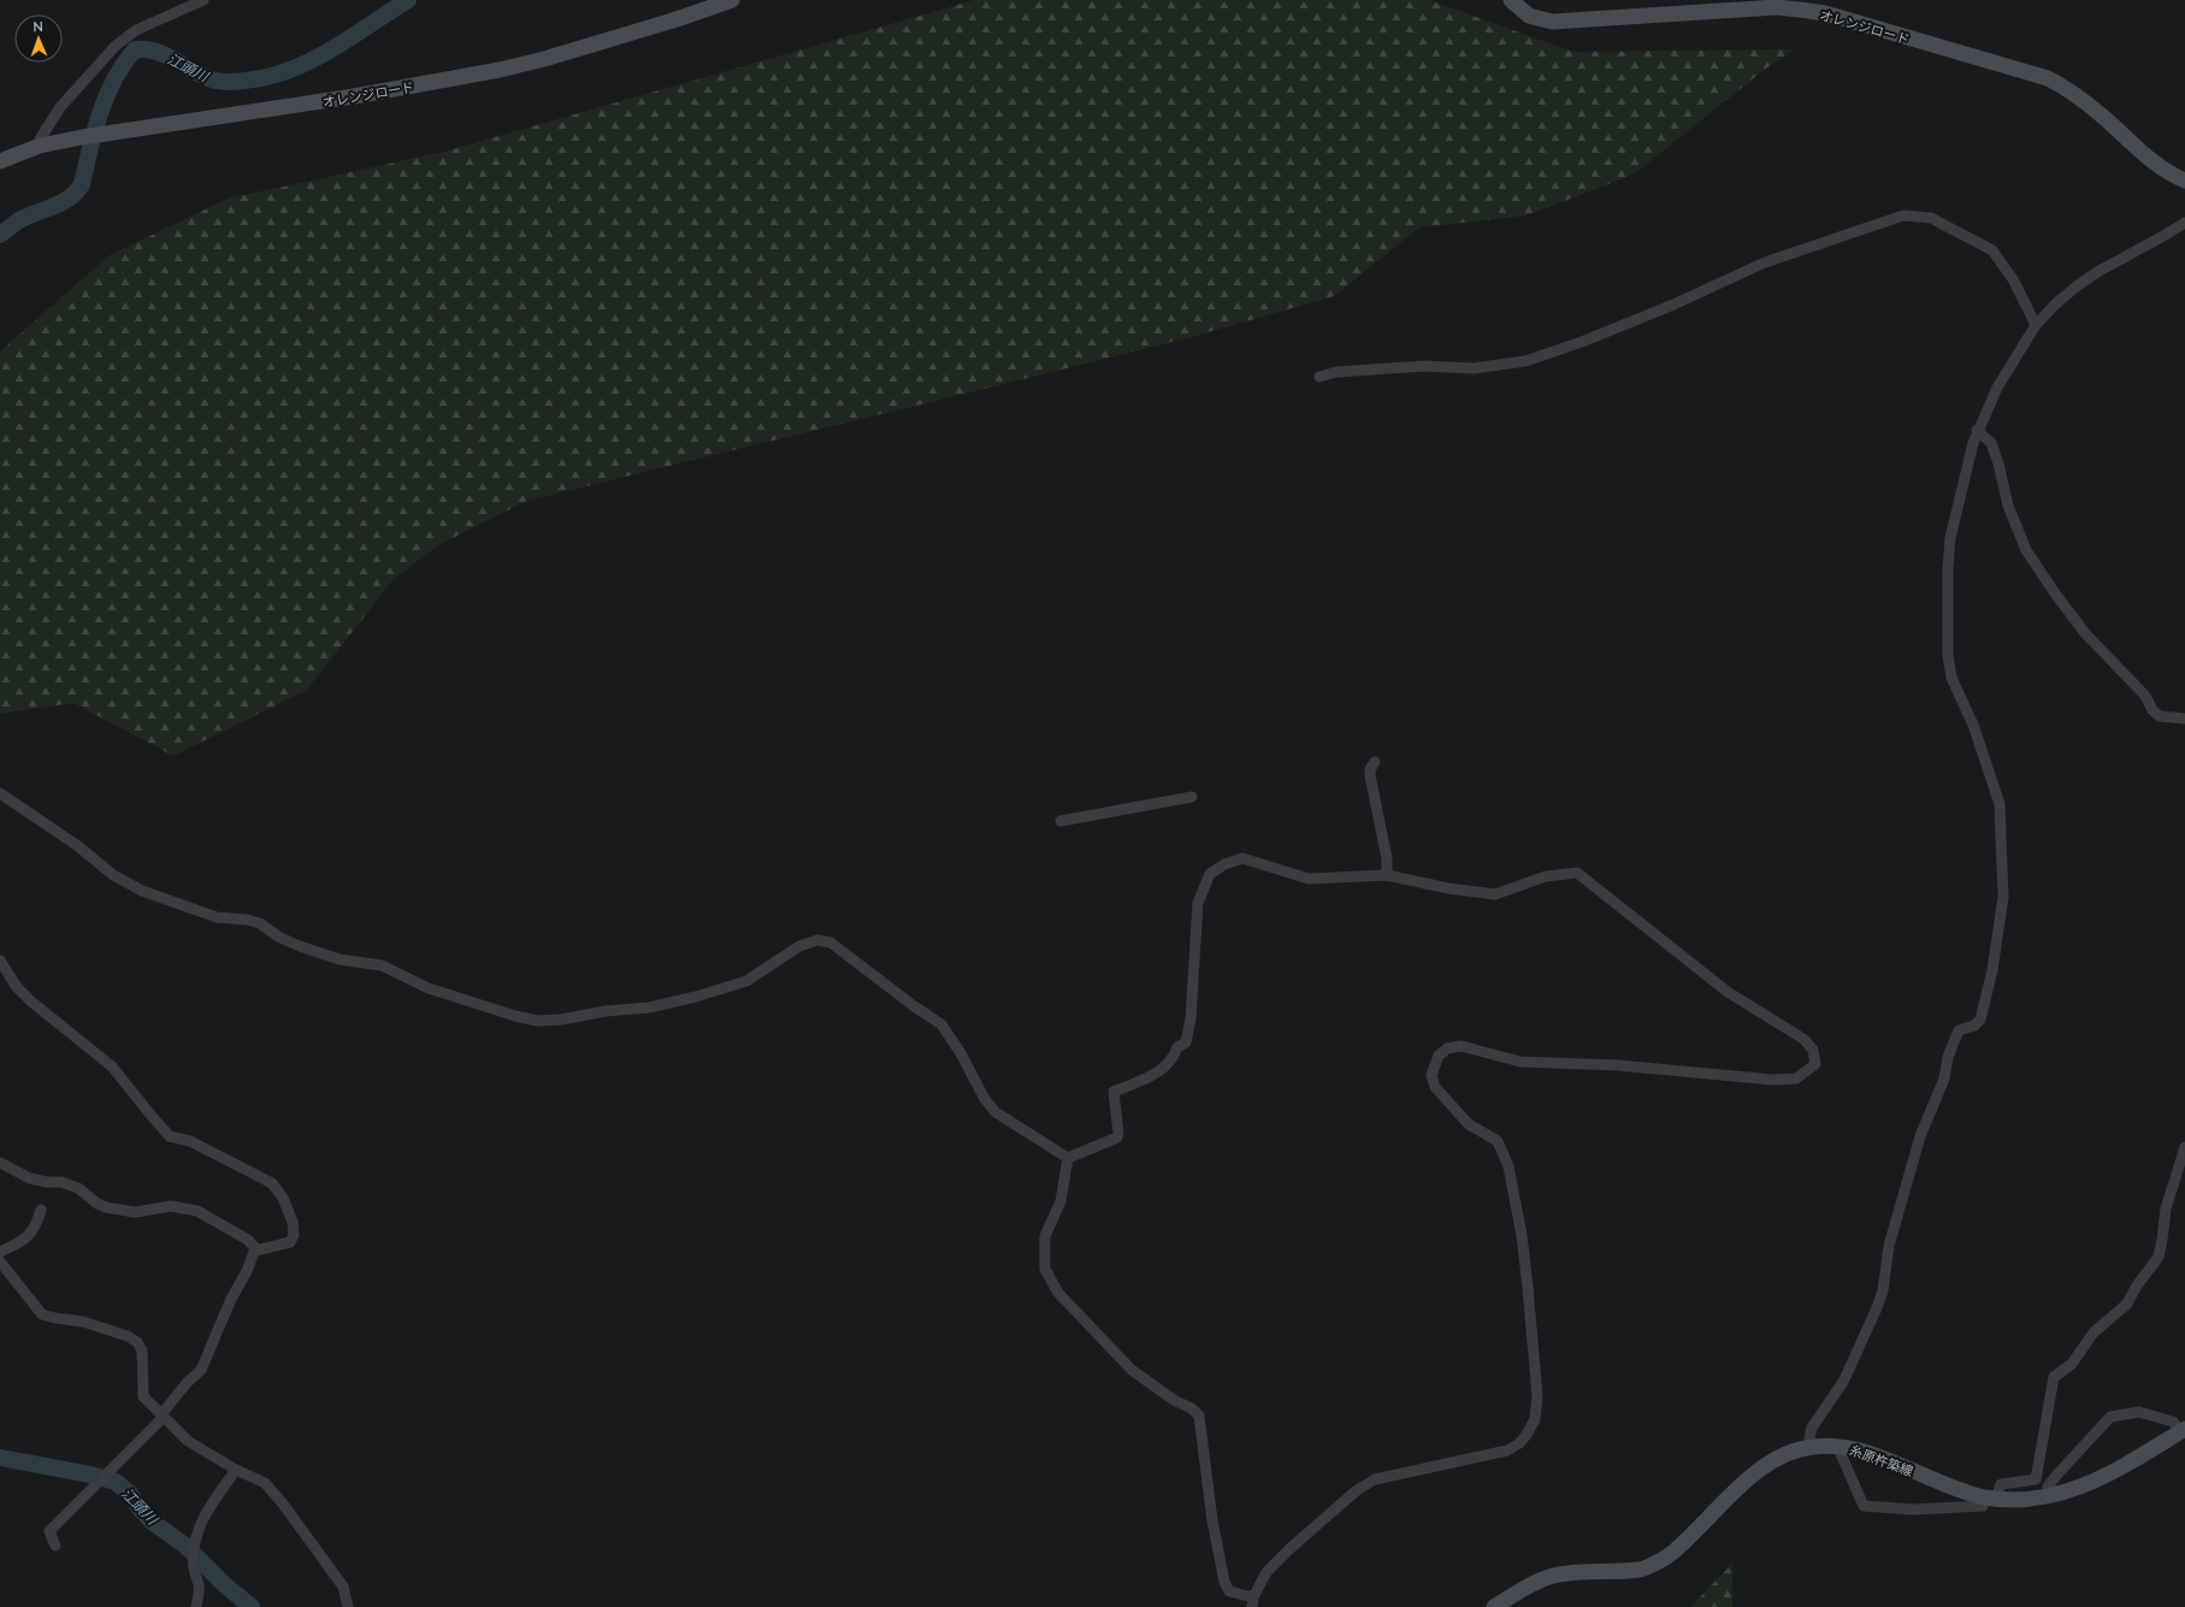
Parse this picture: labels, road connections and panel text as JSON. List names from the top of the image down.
{
  "streets": {
    "street": ["オレンジロード", "糸原杵築線"]
  },
  "water": ["江頭川"],
  "north": "top"
}
